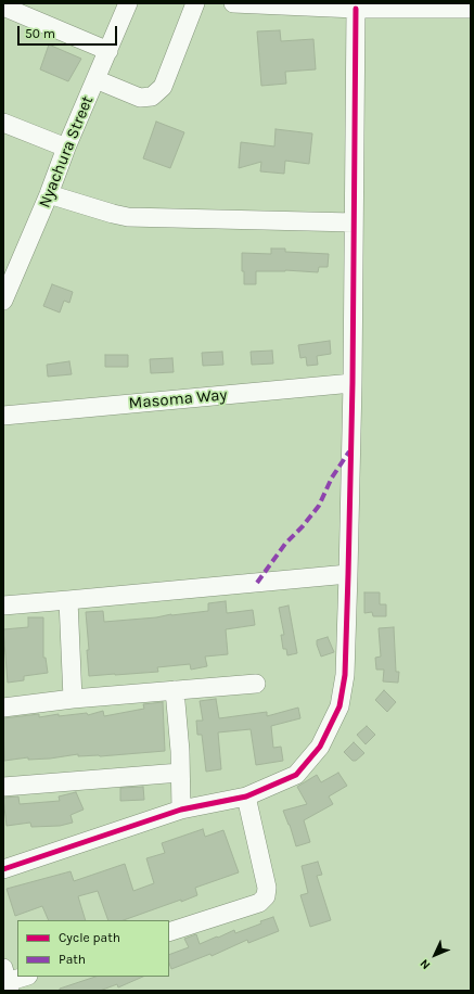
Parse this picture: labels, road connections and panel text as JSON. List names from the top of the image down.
{
  "streets": {
    "street": ["Nyachura Street", "Masoma Way"]
  },
  "legend": ["Cycle path", "Path"],
  "scale_bar": "50 m",
  "north": "bottom left"
}
